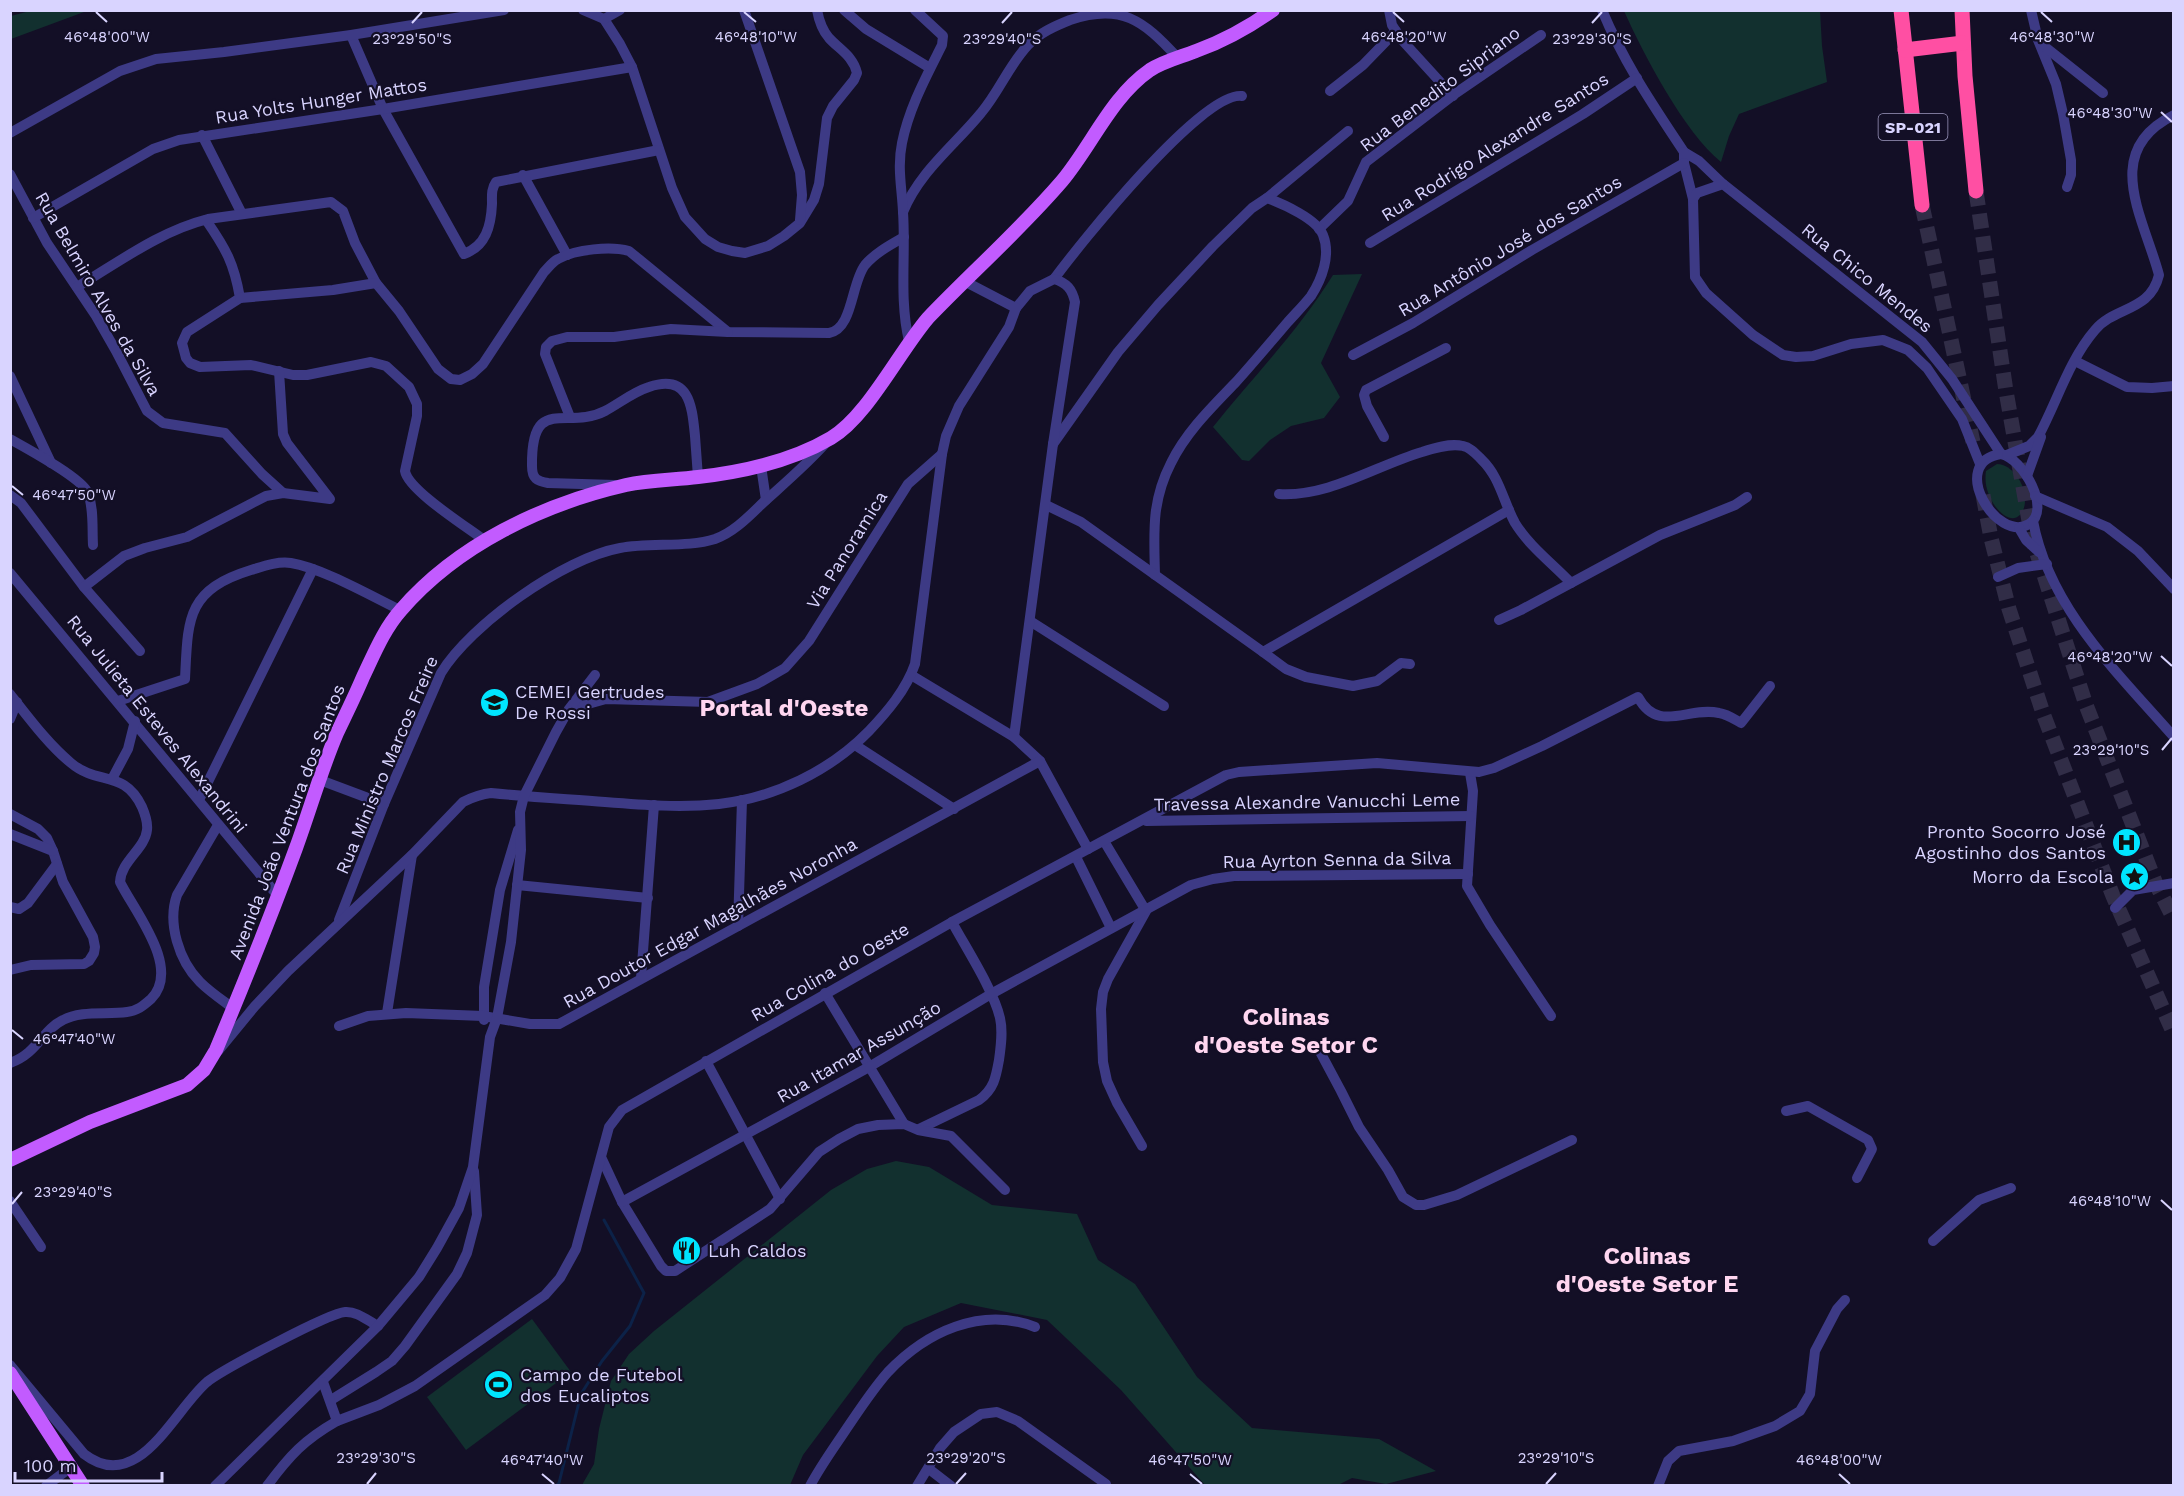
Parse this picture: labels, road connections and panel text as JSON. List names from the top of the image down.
{
  "streets": {
    "highway": ["SP-021"],
    "main road": ["Avenida João Ventura dos Santos"],
    "street": [
      "Rua Benedito Sipriano",
      "Rua Yolts Hunger Mattos",
      "Rua Rodrigo Alexandre Santos",
      "Rua Antônio José dos Santos",
      "Rua Chico Mendes",
      "Rua Belmiro Alves da Silva",
      "Via Panoramica",
      "Rua Julieta Esteves Alexandrini",
      "Rua Ministro Marcos Freire",
      "Travessa Alexandre Vanucchi Leme",
      "Rua Ayrton Senna da Silva",
      "Rua Doutor Edgar Magalhães Noronha",
      "Rua Colina do Oeste",
      "Rua Itamar Assunção"
    ]
  },
  "crossings": [
    ["Rua Yolts Hunger Mattos", "Rua Belmiro Alves da Silva"],
    ["Rua Rodrigo Alexandre Santos", "Rua Chico Mendes"],
    ["Rua Antônio José dos Santos", "Rua Chico Mendes"],
    ["Rua Julieta Esteves Alexandrini", "Avenida João Ventura dos Santos"],
    ["Rua Ministro Marcos Freire", "Avenida João Ventura dos Santos"],
    ["Travessa Alexandre Vanucchi Leme", "Rua Colina do Oeste"],
    ["Rua Ayrton Senna da Silva", "Rua Itamar Assunção"]
  ],
  "districts": ["Portal d'Oeste", "Colinas d'Oeste Setor C", "Colinas d'Oeste Setor E"],
  "places": {
    "school or university": ["CEMEI Gertrudes De Rossi"],
    "hospital": ["Pronto Socorro José Agostinho dos Santos"],
    "place": ["Morro da Escola"],
    "restaurant": ["Luh Caldos"],
    "sports": ["Campo de Futebol dos Eucaliptos"]
  },
  "scale_bar": "100 m",
  "coordinates": [
    "46°48'30\"W",
    "46°48'00\"W",
    "46°48'10\"W",
    "46°48'20\"W",
    "23°29'50\"S",
    "23°29'40\"S",
    "23°29'30\"S",
    "46°47'50\"W",
    "23°29'10\"S",
    "46°47'40\"W",
    "23°29'20\"S"
  ]
}
